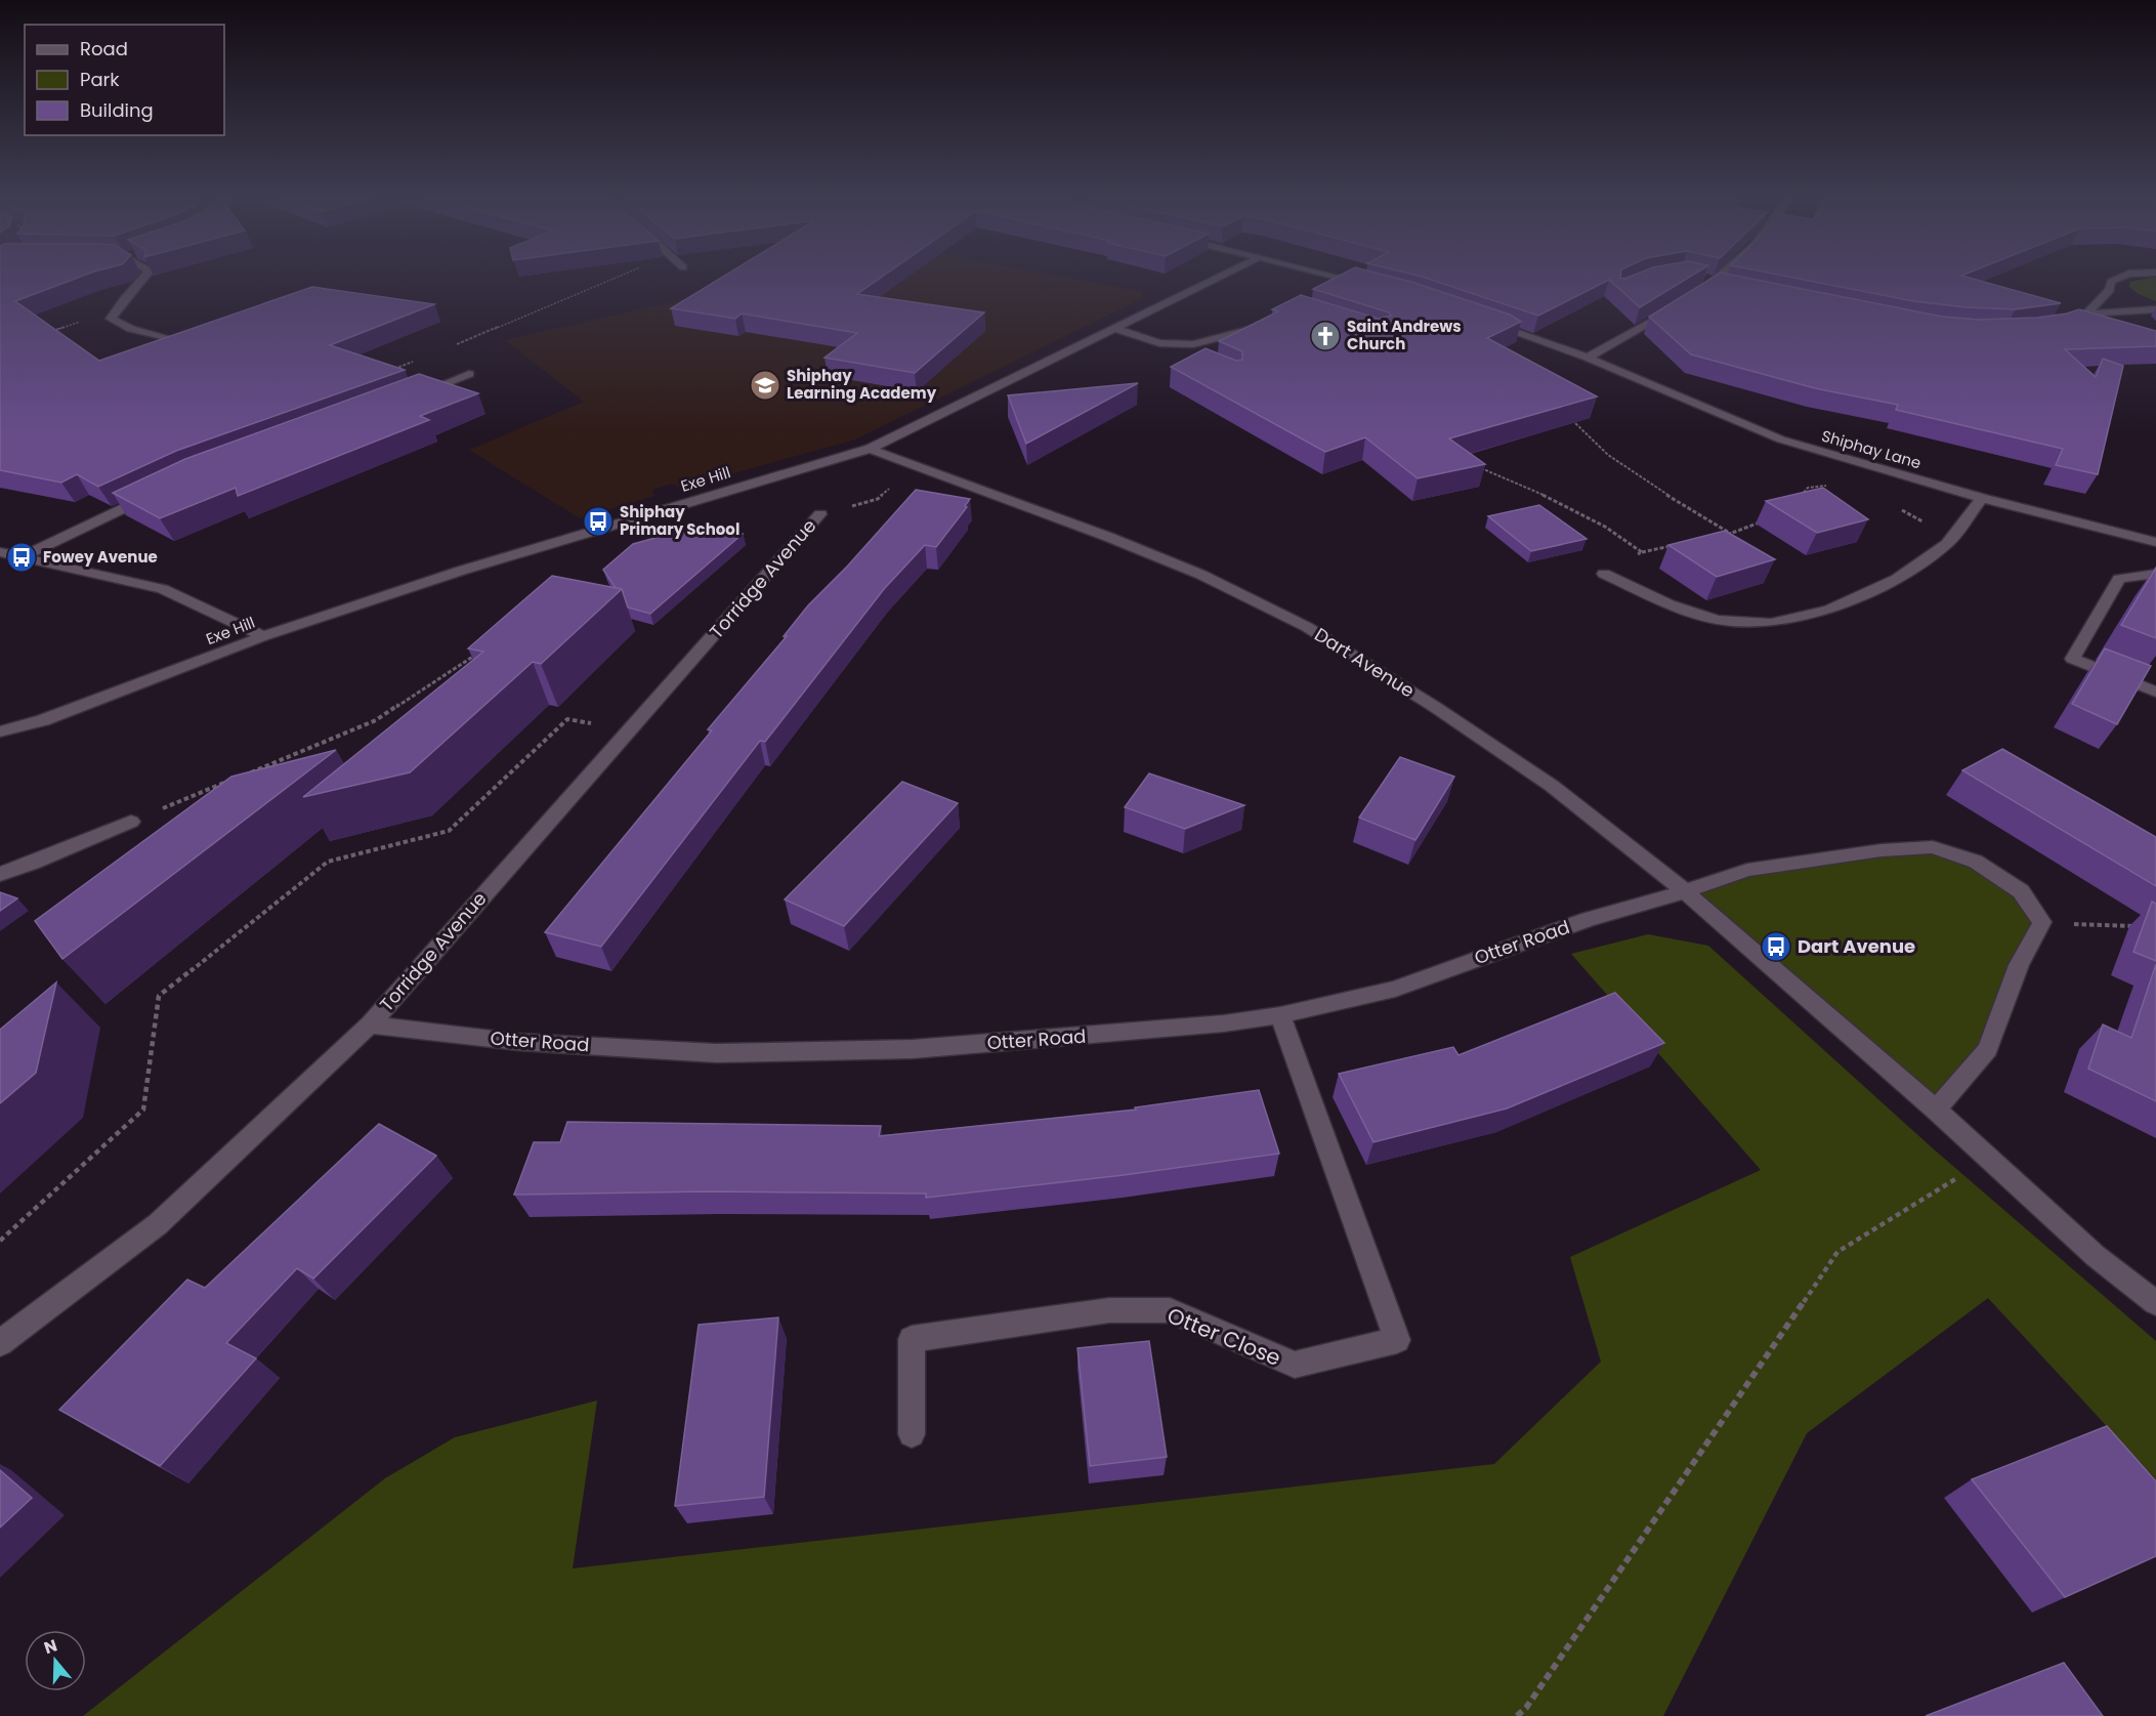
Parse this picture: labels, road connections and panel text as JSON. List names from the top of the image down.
{
  "streets": {
    "street": [
      "Shiphay Lane",
      "Exe Hill",
      "Torridge Avenue",
      "Dart Avenue",
      "Otter Road",
      "Otter Close"
    ]
  },
  "crossings": [
    ["Exe Hill", "Dart Avenue"],
    ["Torridge Avenue", "Otter Road"],
    ["Dart Avenue", "Otter Road"],
    ["Otter Road", "Otter Close"]
  ],
  "places": {
    "church": ["Saint Andrews Church"],
    "school or university": ["Shiphay Learning Academy"],
    "bus stop": ["Shiphay Primary School", "Fowey Avenue", "Dart Avenue"]
  },
  "legend": ["Road", "Park", "Building"],
  "north": "top"
}
